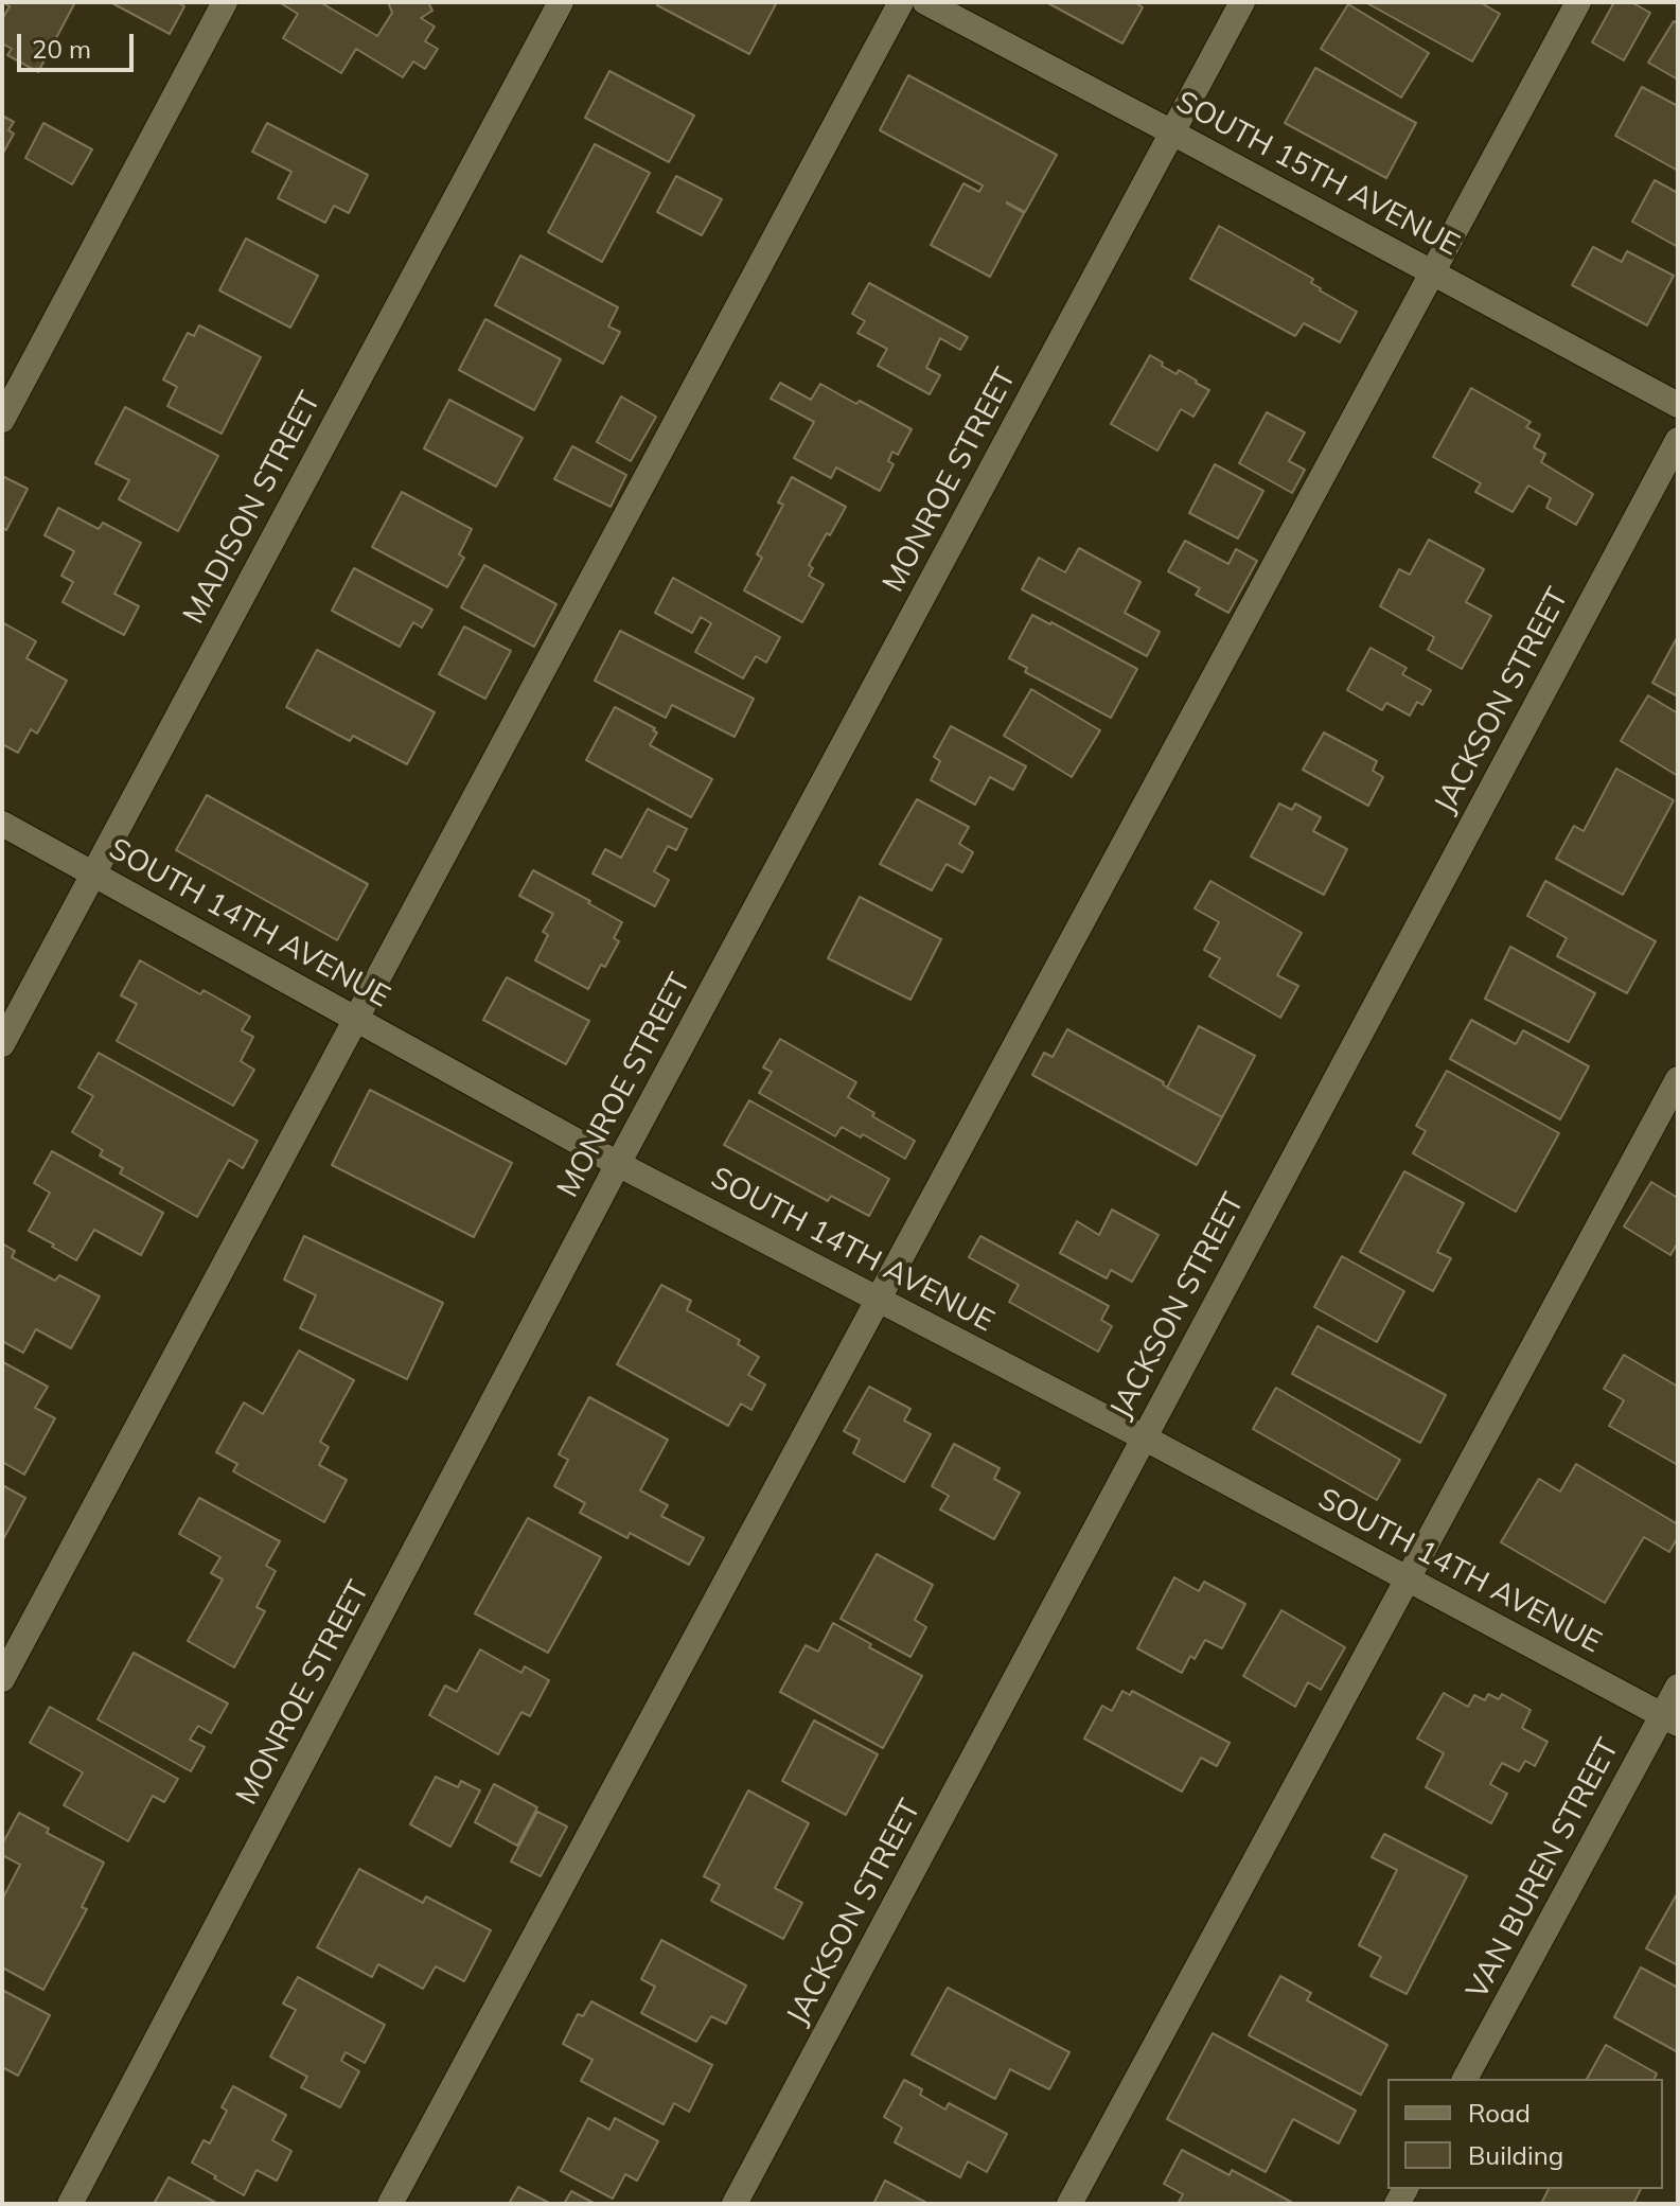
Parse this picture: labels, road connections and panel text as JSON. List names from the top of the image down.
{
  "streets": {
    "street": [
      "SOUTH 15TH AVENUE",
      "MONROE STREET",
      "MADISON STREET",
      "JACKSON STREET",
      "SOUTH 14TH AVENUE",
      "VAN BUREN STREET"
    ]
  },
  "crossings": [
    ["SOUTH 15TH AVENUE", "MONROE STREET"],
    ["MONROE STREET", "SOUTH 14TH AVENUE"],
    ["MADISON STREET", "SOUTH 14TH AVENUE"],
    ["JACKSON STREET", "SOUTH 14TH AVENUE"],
    ["SOUTH 14TH AVENUE", "VAN BUREN STREET"]
  ],
  "legend": ["Road", "Building"],
  "scale_bar": "20 m"
}
